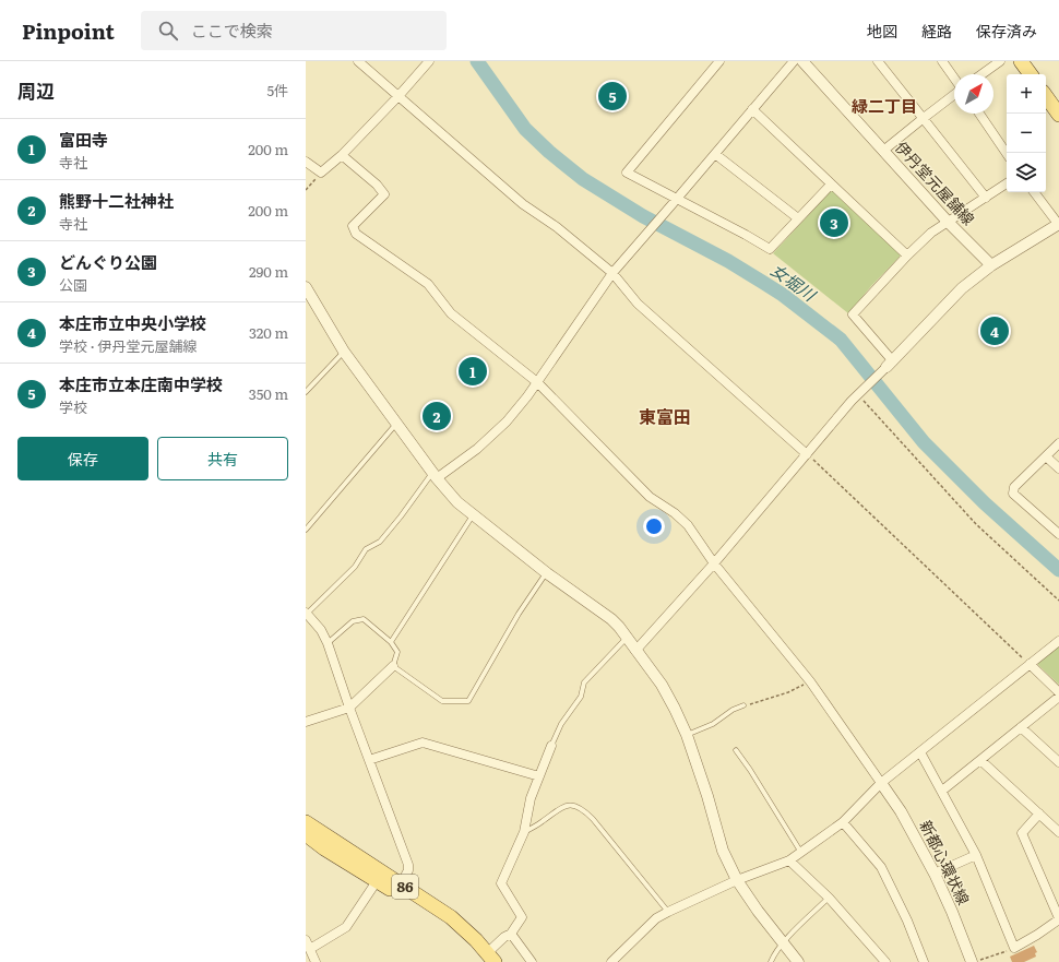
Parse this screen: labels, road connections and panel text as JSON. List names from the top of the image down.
{
  "streets": {
    "main road": ["86"],
    "street": ["伊丹堂元屋舗線", "新都心環状線"]
  },
  "districts": ["緑二丁目", "東富田"],
  "water": ["女堀川"],
  "north": "top right",
  "page": {
    "header": "Pinpoint",
    "search": "ここで検索",
    "nav": ["地図", "経路", "保存済み"],
    "heading": ["周辺", "5件"],
    "map_buttons": ["+", "−"],
    "pins": [
      "5",
      "3",
      "4",
      "1",
      "2"
    ],
    "list": [
      {
        "mark": "1",
        "name": "富田寺",
        "note": "寺社",
        "value": "200 m"
      },
      {
        "mark": "2",
        "name": "熊野十二社神社",
        "note": "寺社",
        "value": "200 m"
      },
      {
        "mark": "3",
        "name": "どんぐり公園",
        "note": "公園",
        "value": "290 m"
      },
      {
        "mark": "4",
        "name": "本庄市立中央小学校",
        "note": "学校 · 伊丹堂元屋舗線",
        "value": "320 m"
      },
      {
        "mark": "5",
        "name": "本庄市立本庄南中学校",
        "note": "学校",
        "value": "350 m"
      }
    ],
    "buttons": ["保存", "共有"]
  }
}
